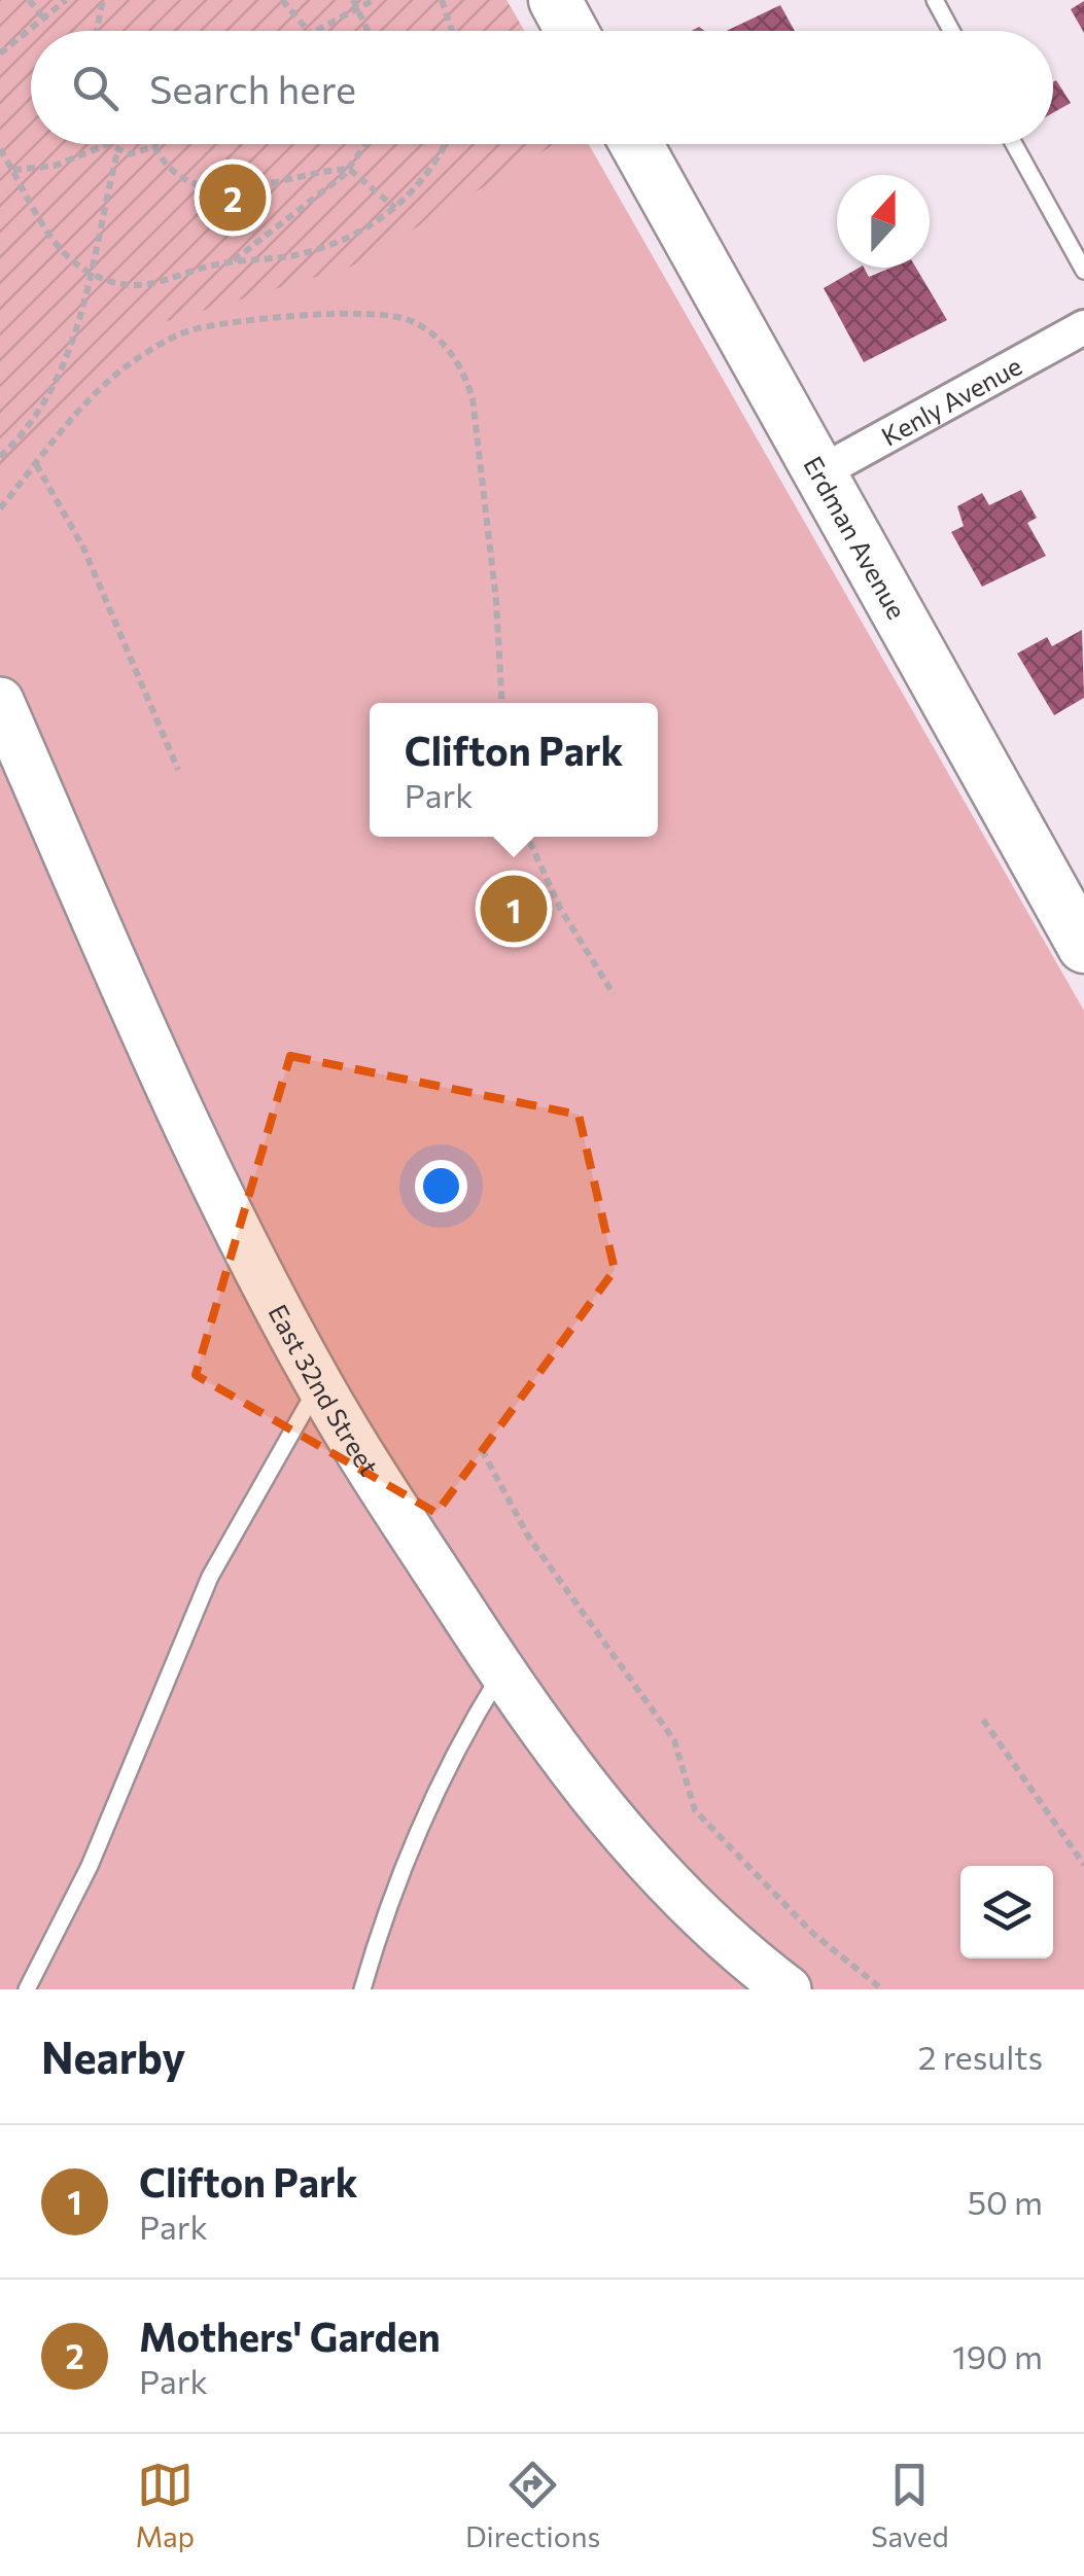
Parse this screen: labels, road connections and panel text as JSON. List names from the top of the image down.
{
  "streets": {
    "main road": ["Erdman Avenue"],
    "street": ["Kenly Avenue", "East 32nd Street"]
  },
  "crossings": [
    ["Kenly Avenue", "Erdman Avenue"]
  ],
  "north": "top",
  "page": {
    "search": "Search here",
    "pins": ["2", "1"],
    "popup": ["Clifton Park", "Park"],
    "heading": ["Nearby", "2 results"],
    "list": [
      {
        "mark": "1",
        "name": "Clifton Park",
        "note": "Park",
        "value": "50 m"
      },
      {
        "mark": "2",
        "name": "Mothers' Garden",
        "note": "Park",
        "value": "190 m"
      }
    ],
    "nav": ["Map", "Directions", "Saved"]
  }
}
